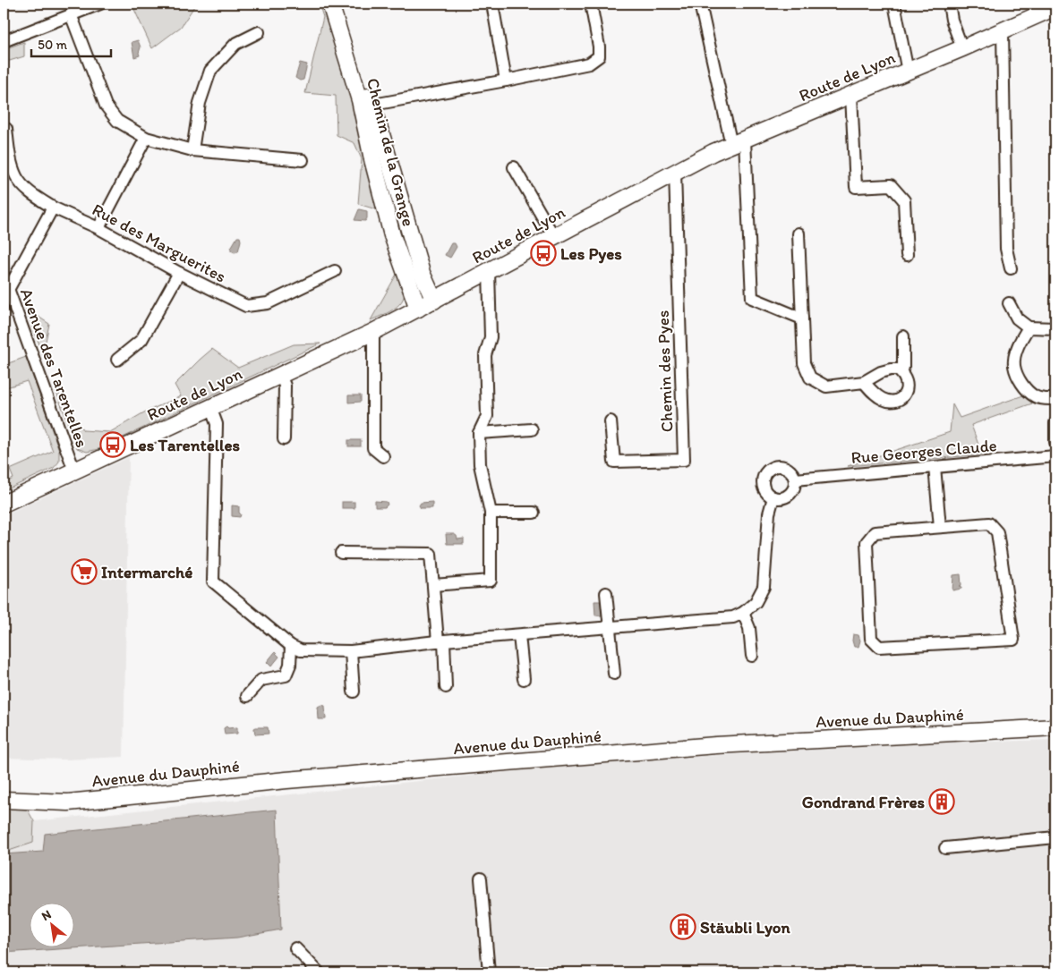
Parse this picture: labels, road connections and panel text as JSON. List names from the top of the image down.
{
  "streets": {
    "street": [
      "Route de Lyon",
      "Chemin de la Grange",
      "Rue des Marguerites",
      "Avenue des Tarentelles",
      "Chemin des Pyes",
      "Rue Georges Claude",
      "Avenue du Dauphiné"
    ]
  },
  "crossings": [
    ["Route de Lyon", "Chemin de la Grange"],
    ["Route de Lyon", "Avenue des Tarentelles"],
    ["Route de Lyon", "Chemin des Pyes"]
  ],
  "places": {
    "bus stop": ["Les Pyes", "Les Tarentelles"],
    "supermarket": ["Intermarché"],
    "building": ["Gondrand Frères", "Stäubli Lyon"]
  },
  "scale_bar": "50 m",
  "north": "top left"
}
